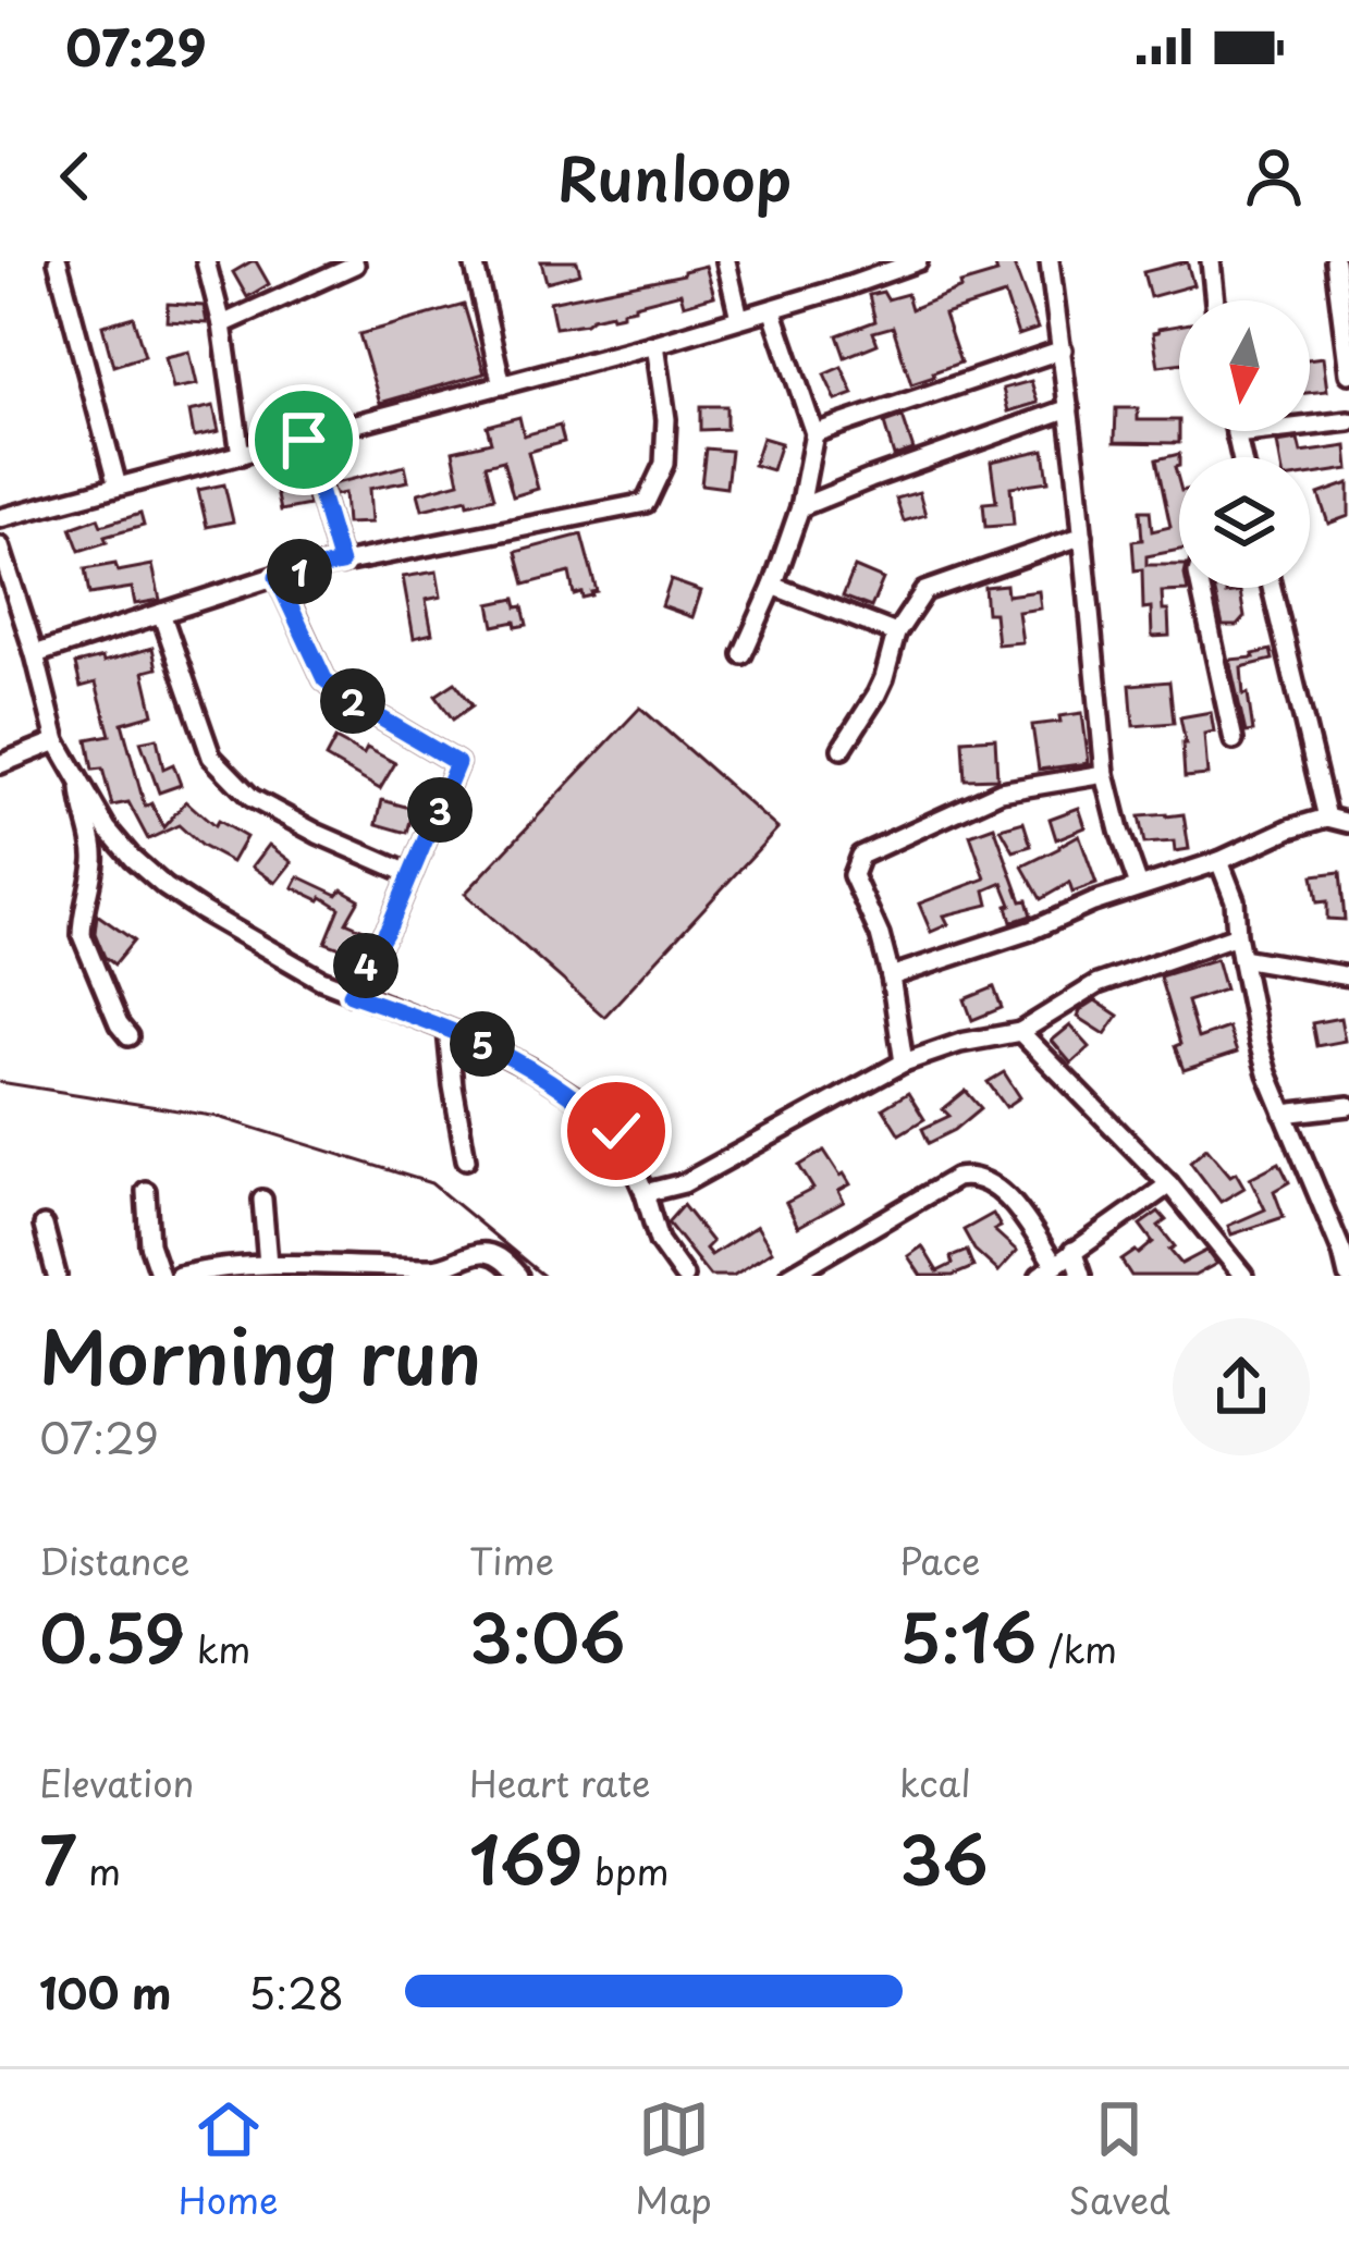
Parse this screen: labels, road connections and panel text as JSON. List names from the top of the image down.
{
  "north": "bottom",
  "page": {
    "status": "07:29",
    "header": "Runloop",
    "pins": [
      "1",
      "2",
      "3",
      "4",
      "5"
    ],
    "heading": ["Morning run", "07:29"],
    "stats": [
      ["Distance", "0.59 km"],
      ["Time", "3:06"],
      ["Pace", "5:16 /km"],
      ["Elevation", "7 m"],
      ["Heart rate", "169 bpm"],
      ["kcal", "36"]
    ],
    "list": [
      {
        "name": "100 m",
        "note": "5:28"
      }
    ],
    "tabs": ["Home", "Map", "Saved"]
  }
}
